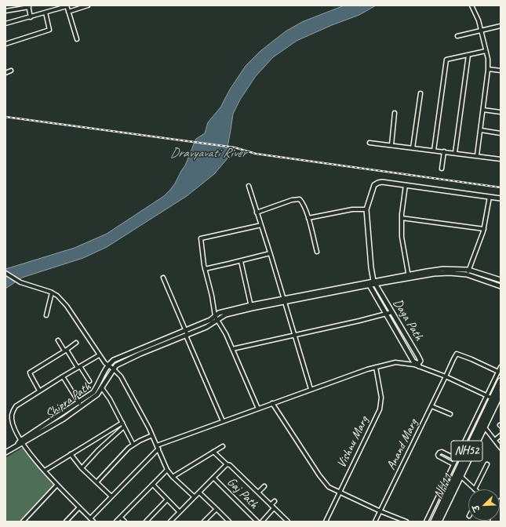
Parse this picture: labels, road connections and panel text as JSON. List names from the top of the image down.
{
  "streets": {
    "highway": ["NH52", "NH11"],
    "street": [
      "Daga Path",
      "Shipra Path",
      "Vishnu Marg",
      "Anand Marg",
      "Gaj Path"
    ]
  },
  "crossings": [
    ["NH52", "NH11"]
  ],
  "water": ["Dravyavati River"],
  "north": "bottom left"
}
